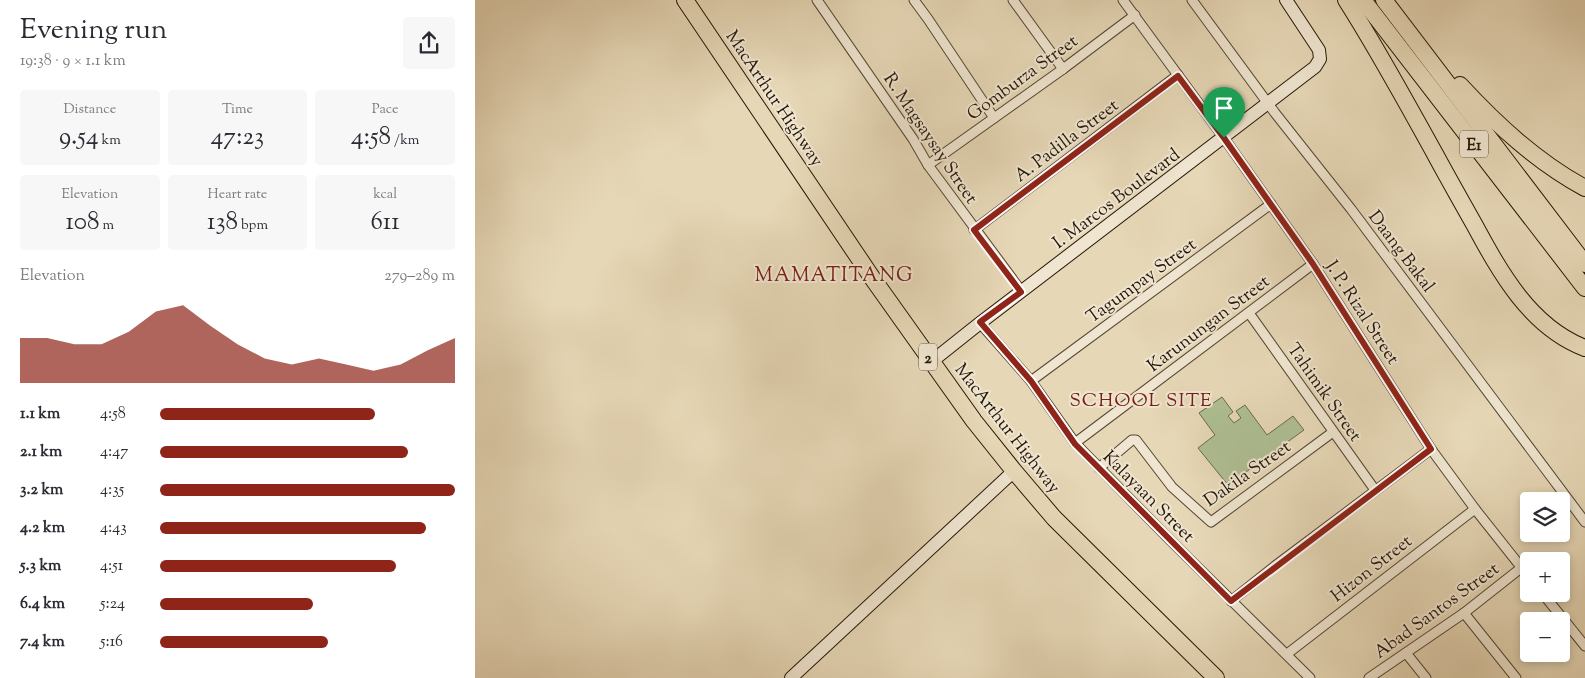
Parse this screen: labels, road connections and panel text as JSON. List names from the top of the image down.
{
  "streets": {
    "highway": ["MacArthur Highway", "E1", "2"],
    "street": [
      "Gomburza Street",
      "R. Magsaysay Street",
      "A. Padilla Street",
      "I. Marcos Boulevard",
      "Daang Bakal",
      "Tagumpay Street",
      "J. P. Rizal Street",
      "Karunungan Street",
      "Tahimik Street",
      "Dakila Street",
      "Kalayaan Street",
      "Hizon Street",
      "Abad Santos Street"
    ]
  },
  "crossings": [
    ["Gomburza Street", "R. Magsaysay Street"],
    ["Gomburza Street", "J. P. Rizal Street"],
    ["MacArthur Highway", "I. Marcos Boulevard"],
    ["R. Magsaysay Street", "A. Padilla Street"],
    ["R. Magsaysay Street", "I. Marcos Boulevard"],
    ["A. Padilla Street", "J. P. Rizal Street"],
    ["I. Marcos Boulevard", "Daang Bakal"],
    ["I. Marcos Boulevard", "J. P. Rizal Street"],
    ["I. Marcos Boulevard", "Kalayaan Street"],
    ["Tagumpay Street", "J. P. Rizal Street"],
    ["Tagumpay Street", "Kalayaan Street"],
    ["J. P. Rizal Street", "Karunungan Street"],
    ["J. P. Rizal Street", "Hizon Street"],
    ["Karunungan Street", "Tahimik Street"],
    ["Karunungan Street", "Kalayaan Street"],
    ["Tahimik Street", "Dakila Street"],
    ["Dakila Street", "Kalayaan Street"],
    ["Kalayaan Street", "Hizon Street"]
  ],
  "districts": ["MAMATITANG", "SCHOOL SITE"],
  "page": {
    "heading": ["Evening run", "19:38 · 9 × 1.1 km"],
    "stats": [
      ["Distance", "9.54 km"],
      ["Time", "47:23"],
      ["Pace", "4:58 /km"],
      ["Elevation", "108 m"],
      ["Heart rate", "138 bpm"],
      ["kcal", "611"]
    ],
    "chart": ["Elevation", "279–289 m"],
    "list": [
      {
        "name": "1.1 km",
        "note": "4:58"
      },
      {
        "name": "2.1 km",
        "note": "4:47"
      },
      {
        "name": "3.2 km",
        "note": "4:35"
      },
      {
        "name": "4.2 km",
        "note": "4:43"
      },
      {
        "name": "5.3 km",
        "note": "4:51"
      },
      {
        "name": "6.4 km",
        "note": "5:24"
      },
      {
        "name": "7.4 km",
        "note": "5:16"
      }
    ],
    "map_buttons": ["+", "−"]
  }
}
